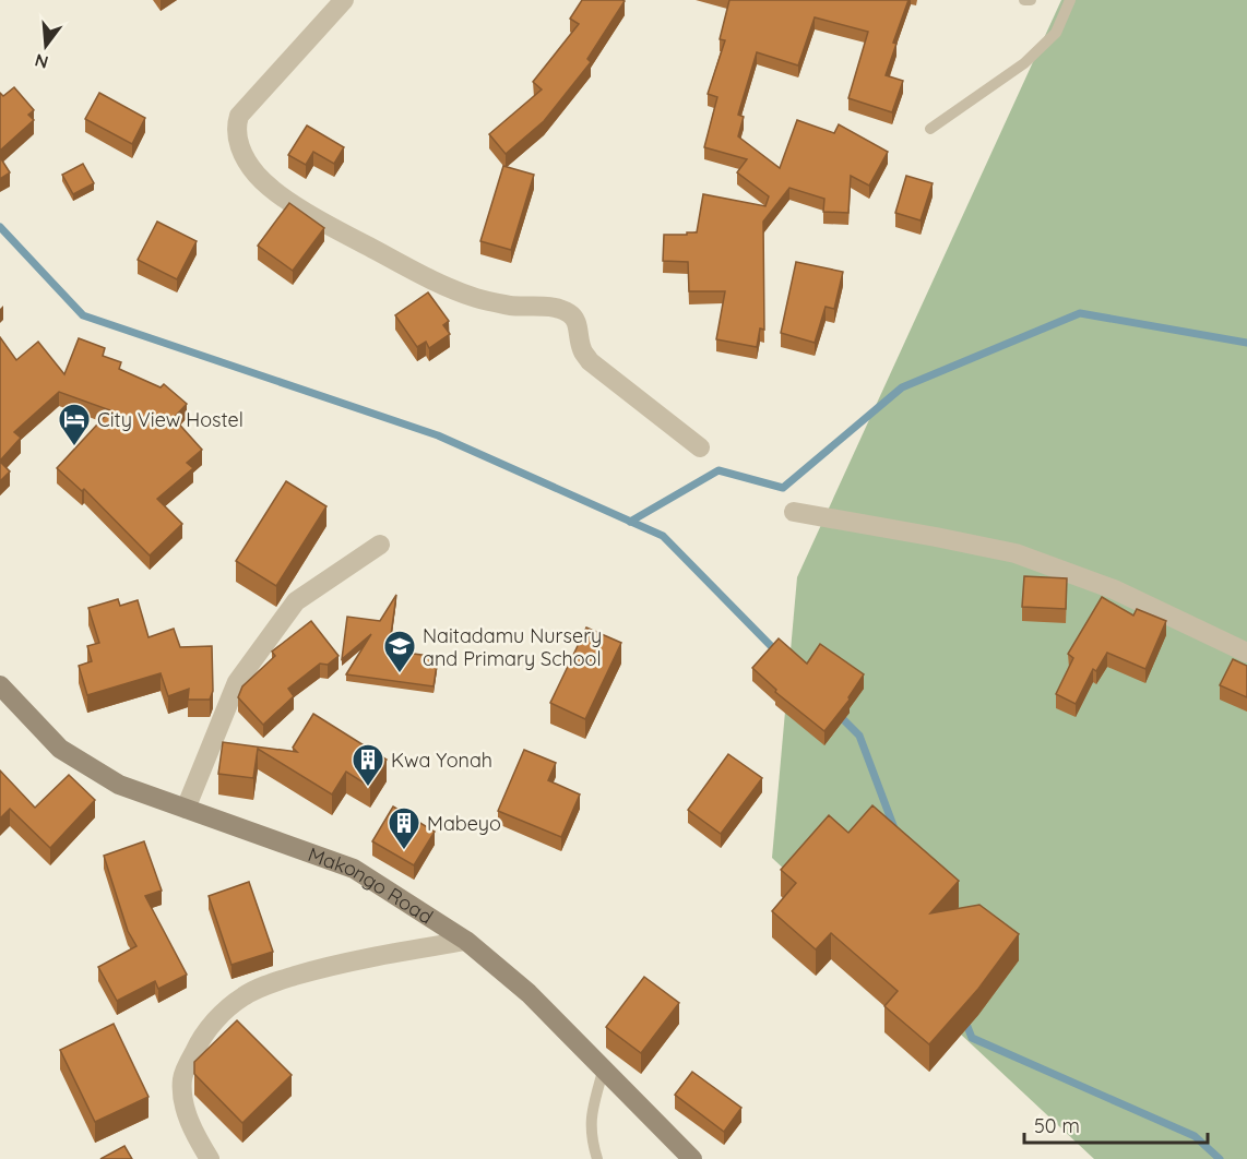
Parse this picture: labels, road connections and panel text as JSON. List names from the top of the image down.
{
  "streets": {
    "street": ["Makongo Road"]
  },
  "places": {
    "hotel": ["City View Hostel"],
    "school or university": ["Naitadamu Nursery and Primary School"],
    "building": ["Kwa Yonah", "Mabeyo"]
  },
  "scale_bar": "50 m",
  "north": "bottom"
}
